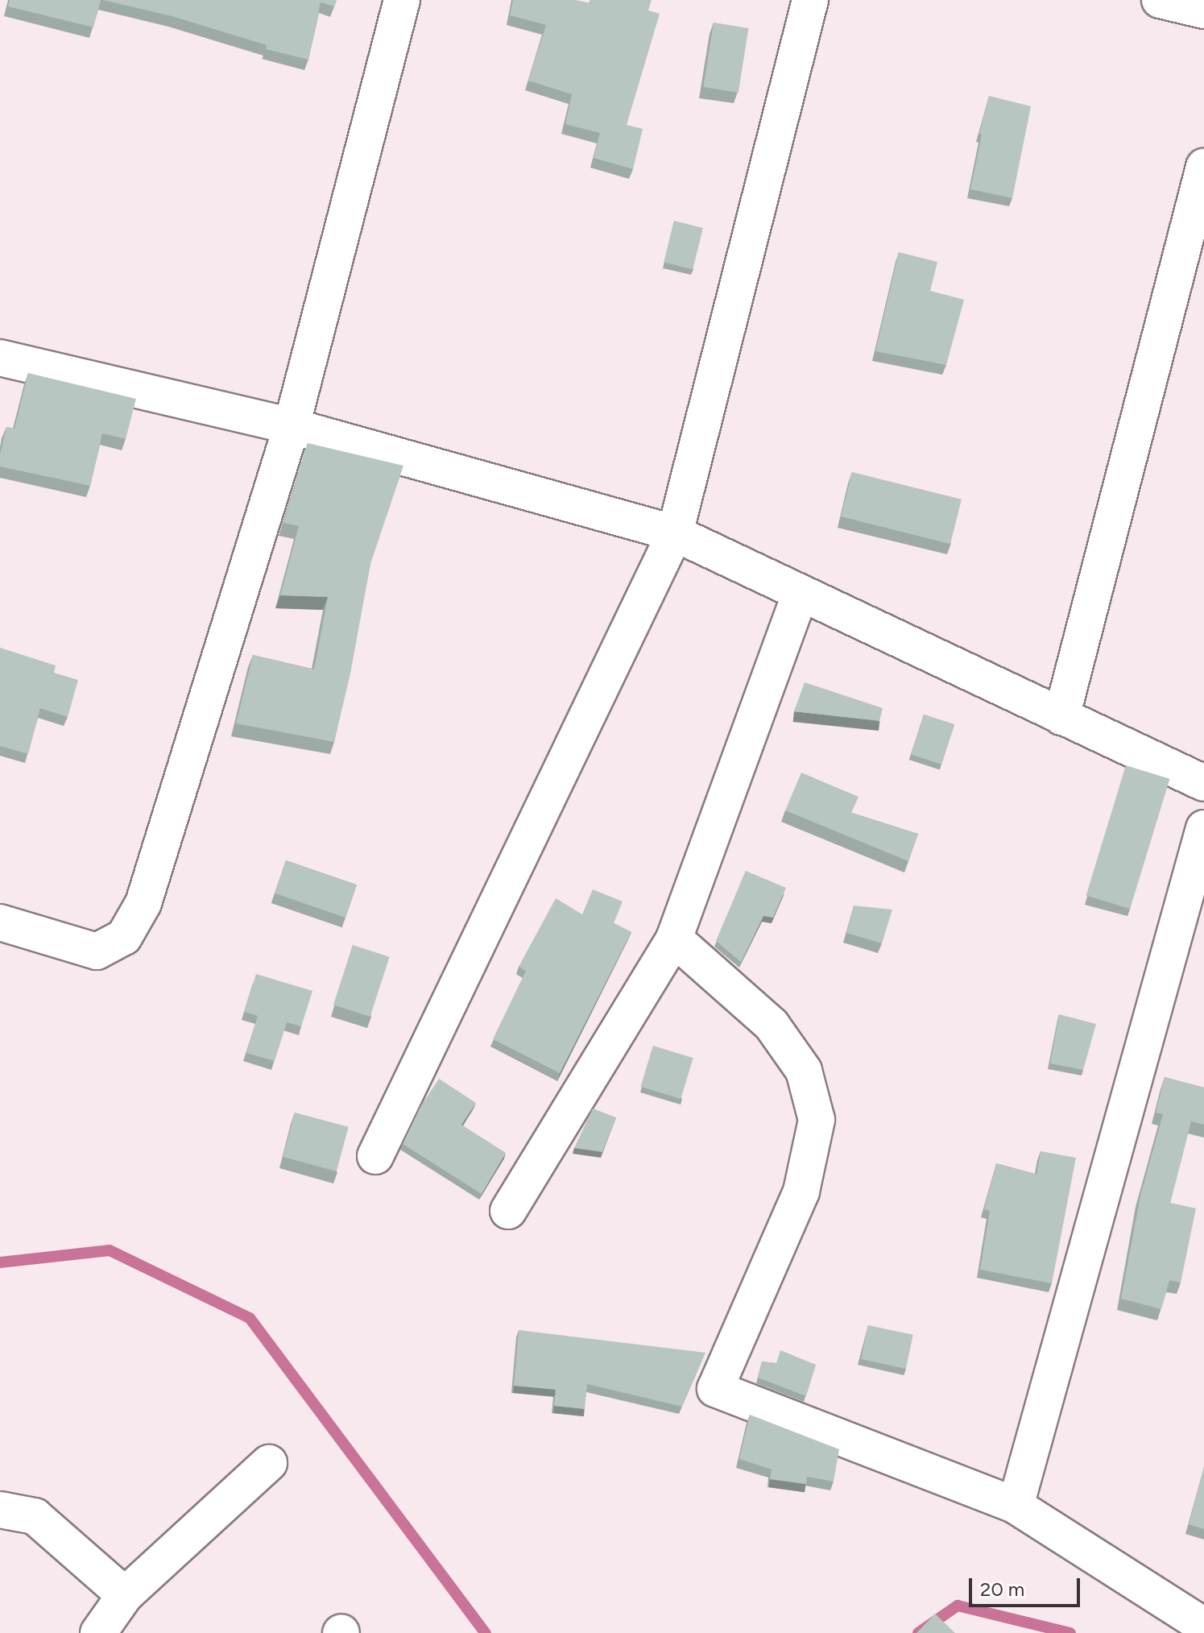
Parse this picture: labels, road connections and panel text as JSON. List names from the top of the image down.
{
  "scale_bar": "20 m"
}
